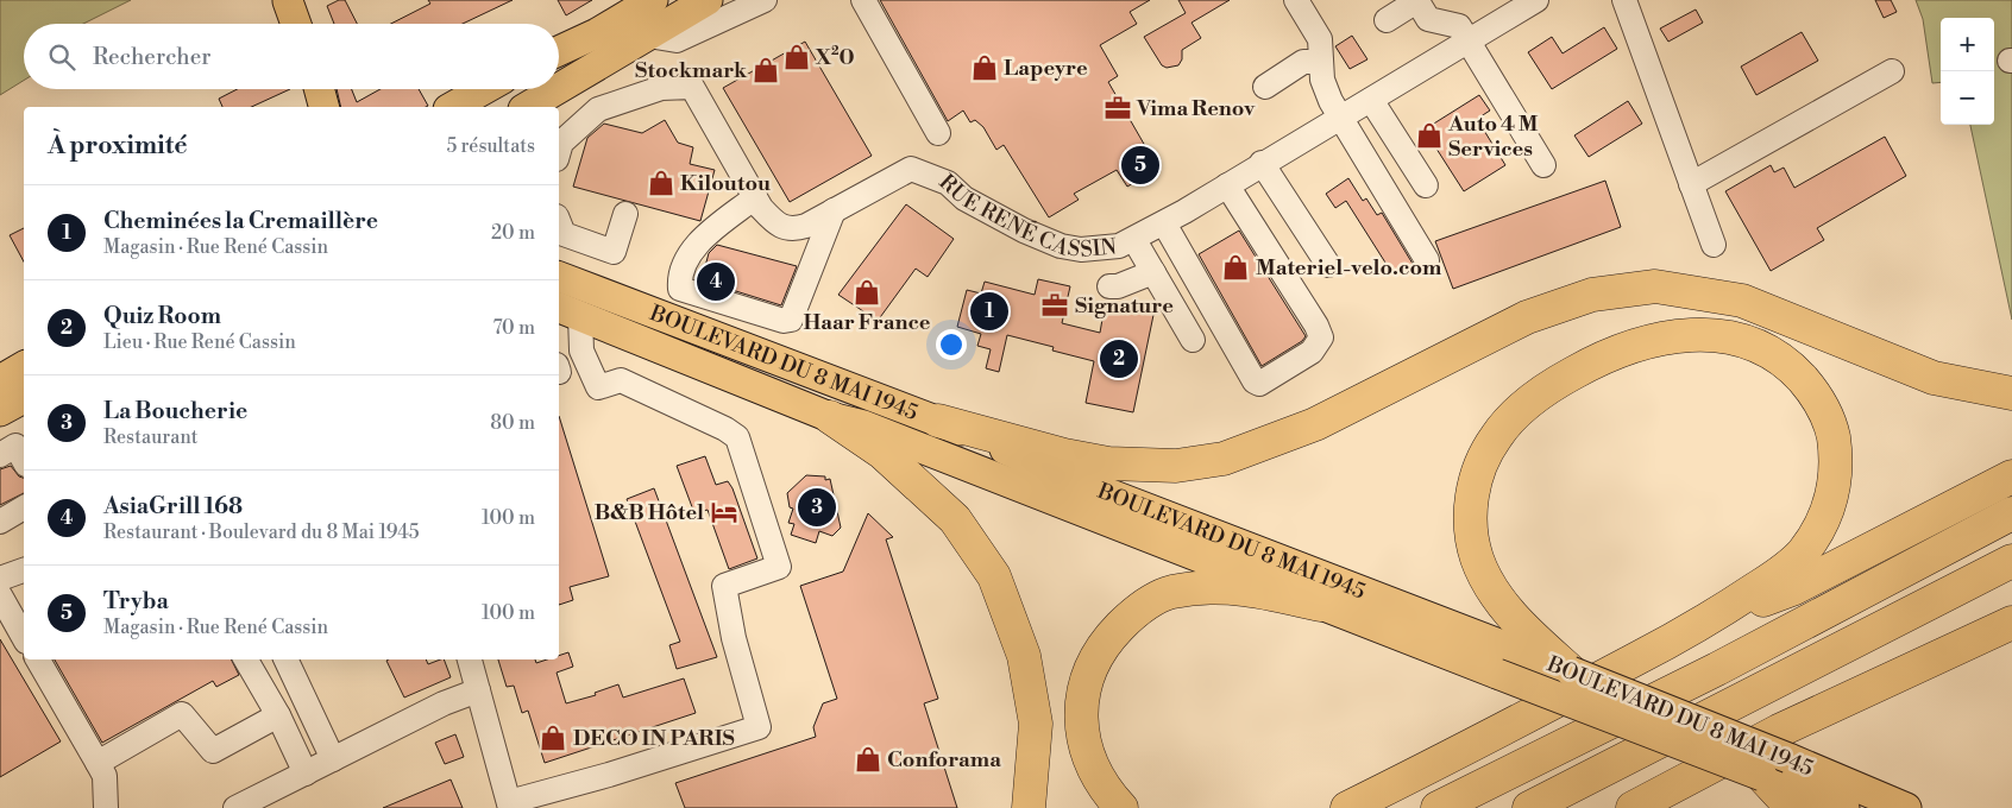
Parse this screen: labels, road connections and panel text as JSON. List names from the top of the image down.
{
  "streets": {
    "main road": ["BOULEVARD DU 8 MAI 1945"],
    "street": ["RUE RENÉ CASSIN"]
  },
  "places": {
    "shop": [
      "X²0",
      "Lapeyre",
      "Stockmark",
      "Auto 4 M Services",
      "Kiloutou",
      "Materiel-velo.com",
      "Haar France",
      "DECO IN PARIS",
      "Conforama"
    ],
    "office": ["Vima Renov", "Signature"],
    "hotel": ["B&B Hôtel"]
  },
  "page": {
    "map_buttons": ["+", "−"],
    "search": "Rechercher",
    "heading": ["À proximité", "5 résultats"],
    "pins": [
      "5",
      "4",
      "1",
      "2",
      "3"
    ],
    "list": [
      {
        "mark": "1",
        "name": "Cheminées la Cremaillère",
        "note": "Magasin · Rue René Cassin",
        "value": "20 m"
      },
      {
        "mark": "2",
        "name": "Quiz Room",
        "note": "Lieu · Rue René Cassin",
        "value": "70 m"
      },
      {
        "mark": "3",
        "name": "La Boucherie",
        "note": "Restaurant",
        "value": "80 m"
      },
      {
        "mark": "4",
        "name": "AsiaGrill 168",
        "note": "Restaurant · Boulevard du 8 Mai 1945",
        "value": "100 m"
      },
      {
        "mark": "5",
        "name": "Tryba",
        "note": "Magasin · Rue René Cassin",
        "value": "100 m"
      }
    ]
  }
}
